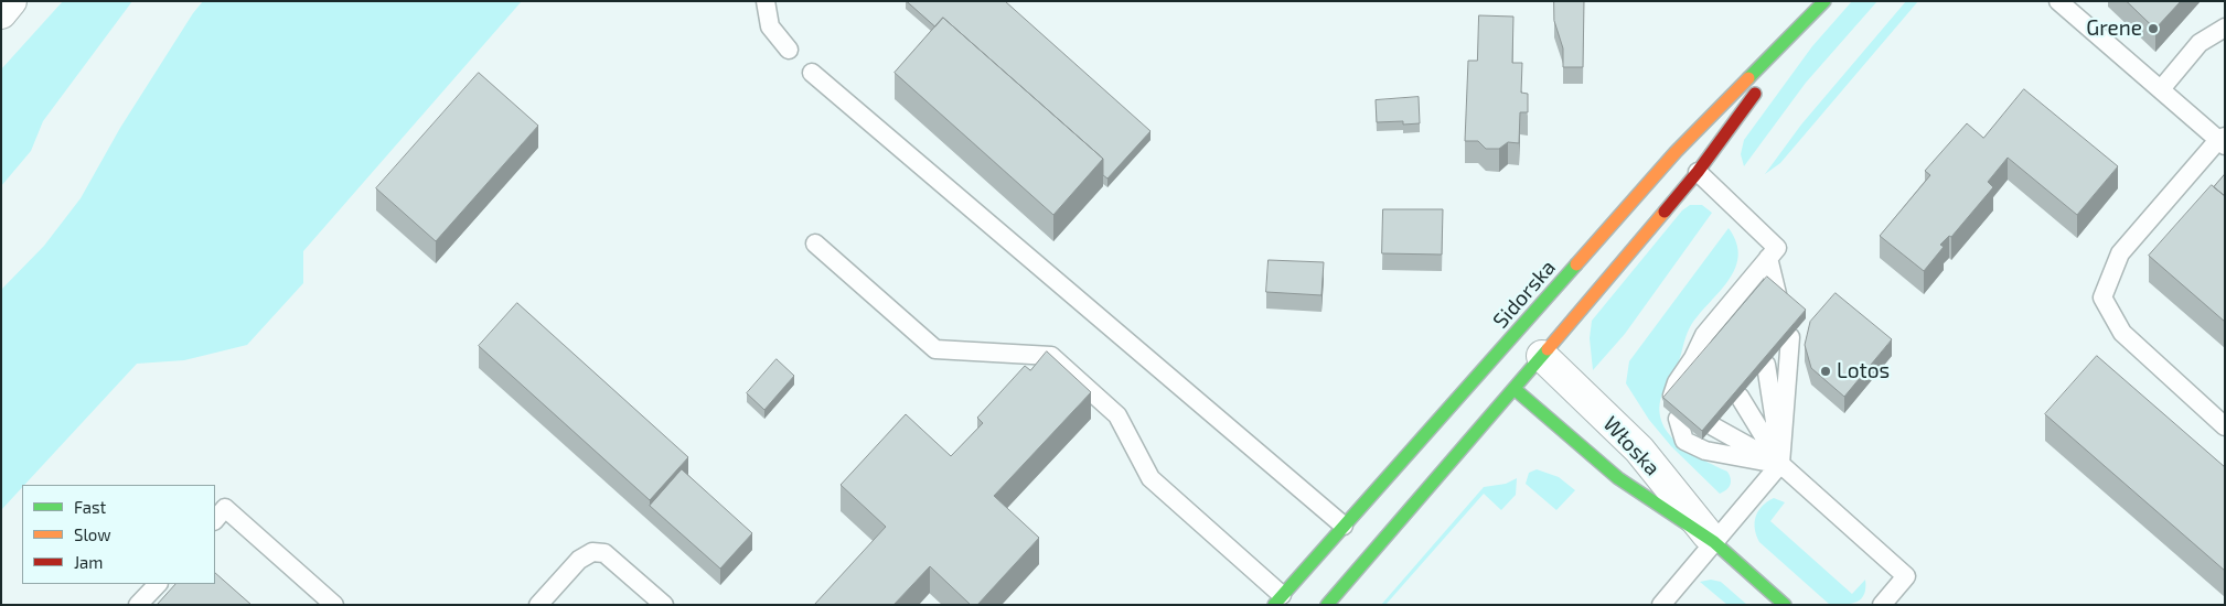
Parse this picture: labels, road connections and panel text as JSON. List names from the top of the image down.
{
  "streets": {
    "street": ["Sidorska", "Włoska"]
  },
  "crossings": [
    ["Sidorska", "Włoska"]
  ],
  "places": ["Grene", "Lotos"],
  "legend": ["Fast", "Slow", "Jam"]
}
